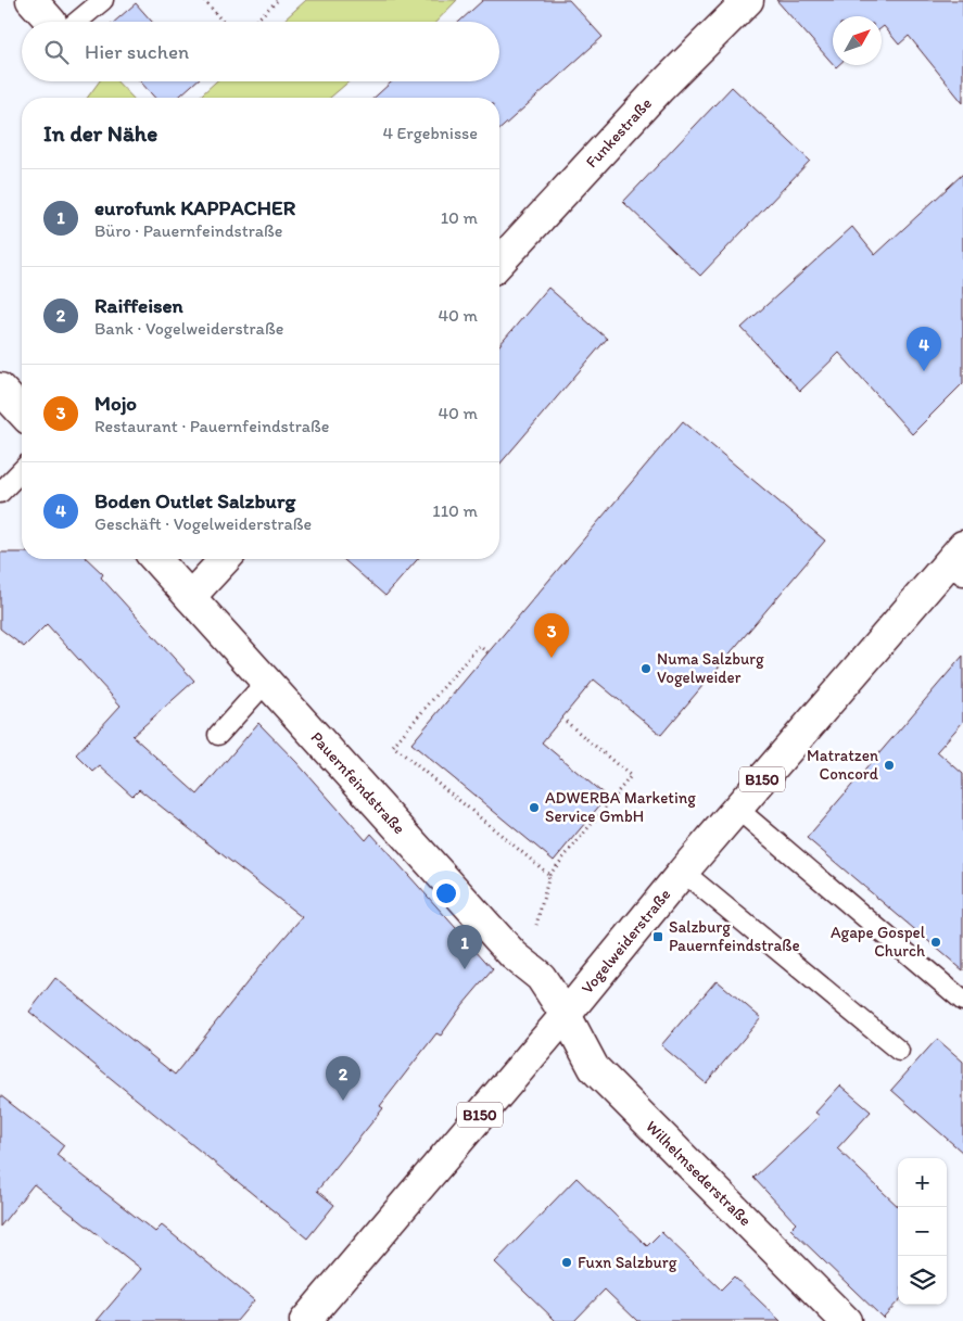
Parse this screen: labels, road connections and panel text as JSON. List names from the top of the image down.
{
  "streets": {
    "street": [
      "Funkestraße",
      "B150",
      "Pauernfeindstraße",
      "Vogelweiderstraße",
      "Wilhelmsederstraße"
    ]
  },
  "crossings": [
    ["Pauernfeindstraße", "Vogelweiderstraße"],
    ["Pauernfeindstraße", "Wilhelmsederstraße"],
    ["Vogelweiderstraße", "Wilhelmsederstraße"]
  ],
  "places": {
    "other": [
      "Numa Salzburg Vogelweider",
      "Matratzen Concord",
      "ADWERBA Marketing Service GmbH",
      "Agape Gospel Church",
      "Fuxn Salzburg"
    ],
    "transit": ["Salzburg Pauernfeindstraße"]
  },
  "north": "top right",
  "page": {
    "search": "Hier suchen",
    "heading": ["In der Nähe", "4 Ergebnisse"],
    "list": [
      {
        "mark": "1",
        "name": "eurofunk KAPPACHER",
        "note": "Büro · Pauernfeindstraße",
        "value": "10 m"
      },
      {
        "mark": "2",
        "name": "Raiffeisen",
        "note": "Bank · Vogelweiderstraße",
        "value": "40 m"
      },
      {
        "mark": "3",
        "name": "Mojo",
        "note": "Restaurant · Pauernfeindstraße",
        "value": "40 m"
      },
      {
        "mark": "4",
        "name": "Boden Outlet Salzburg",
        "note": "Geschäft · Vogelweiderstraße",
        "value": "110 m"
      }
    ],
    "pins": [
      "4",
      "3",
      "1",
      "2"
    ],
    "map_buttons": ["+", "−"]
  }
}
